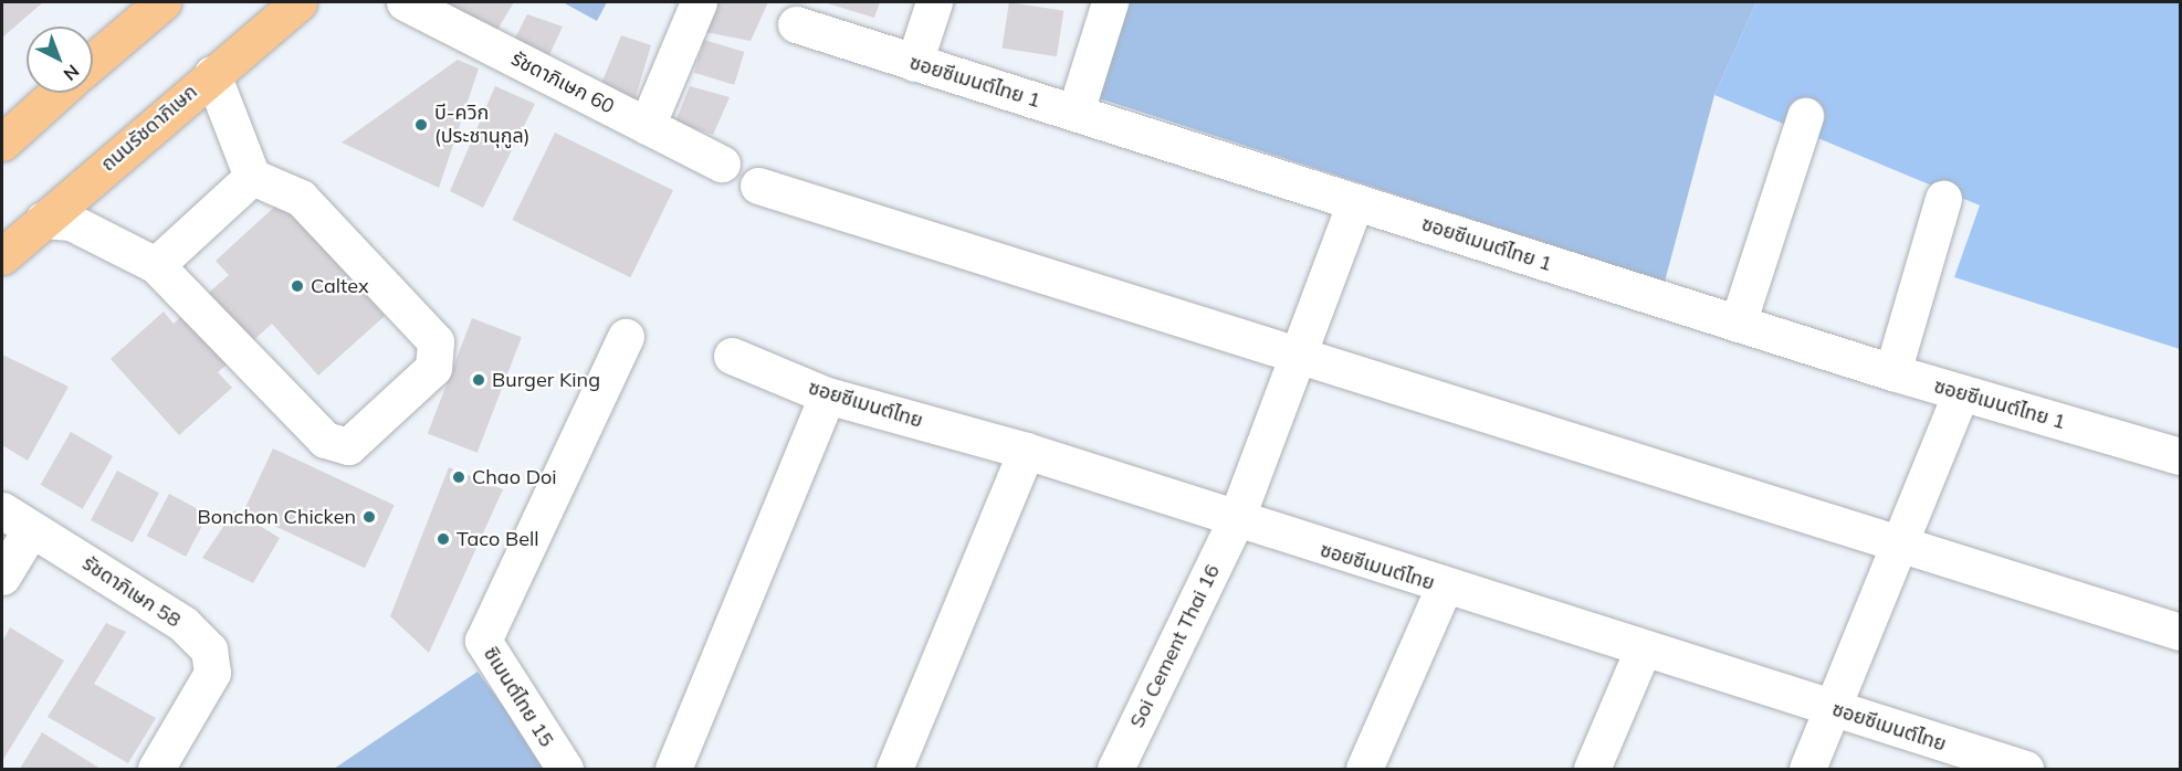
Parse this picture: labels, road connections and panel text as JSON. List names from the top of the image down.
{
  "streets": {
    "main road": ["ถนนรัชดาภิเษก"],
    "street": [
      "ซอยซีเมนต์ไทย 1",
      "รัชดาภิเษก 60",
      "ซอยซีเมนต์ไทย",
      "รัชดาภิเษก 58",
      "Soi Cement Thai 16",
      "ซิเมนต์ไทย 15"
    ]
  },
  "crossings": [
    ["ซอยซีเมนต์ไทย 1", "Soi Cement Thai 16"],
    ["ซอยซีเมนต์ไทย", "Soi Cement Thai 16"]
  ],
  "places": [
    "บี-ควิก (ประชานุกูล)",
    "Caltex",
    "Burger King",
    "Chao Doi",
    "Bonchon Chicken",
    "Taco Bell"
  ],
  "north": "bottom right"
}
